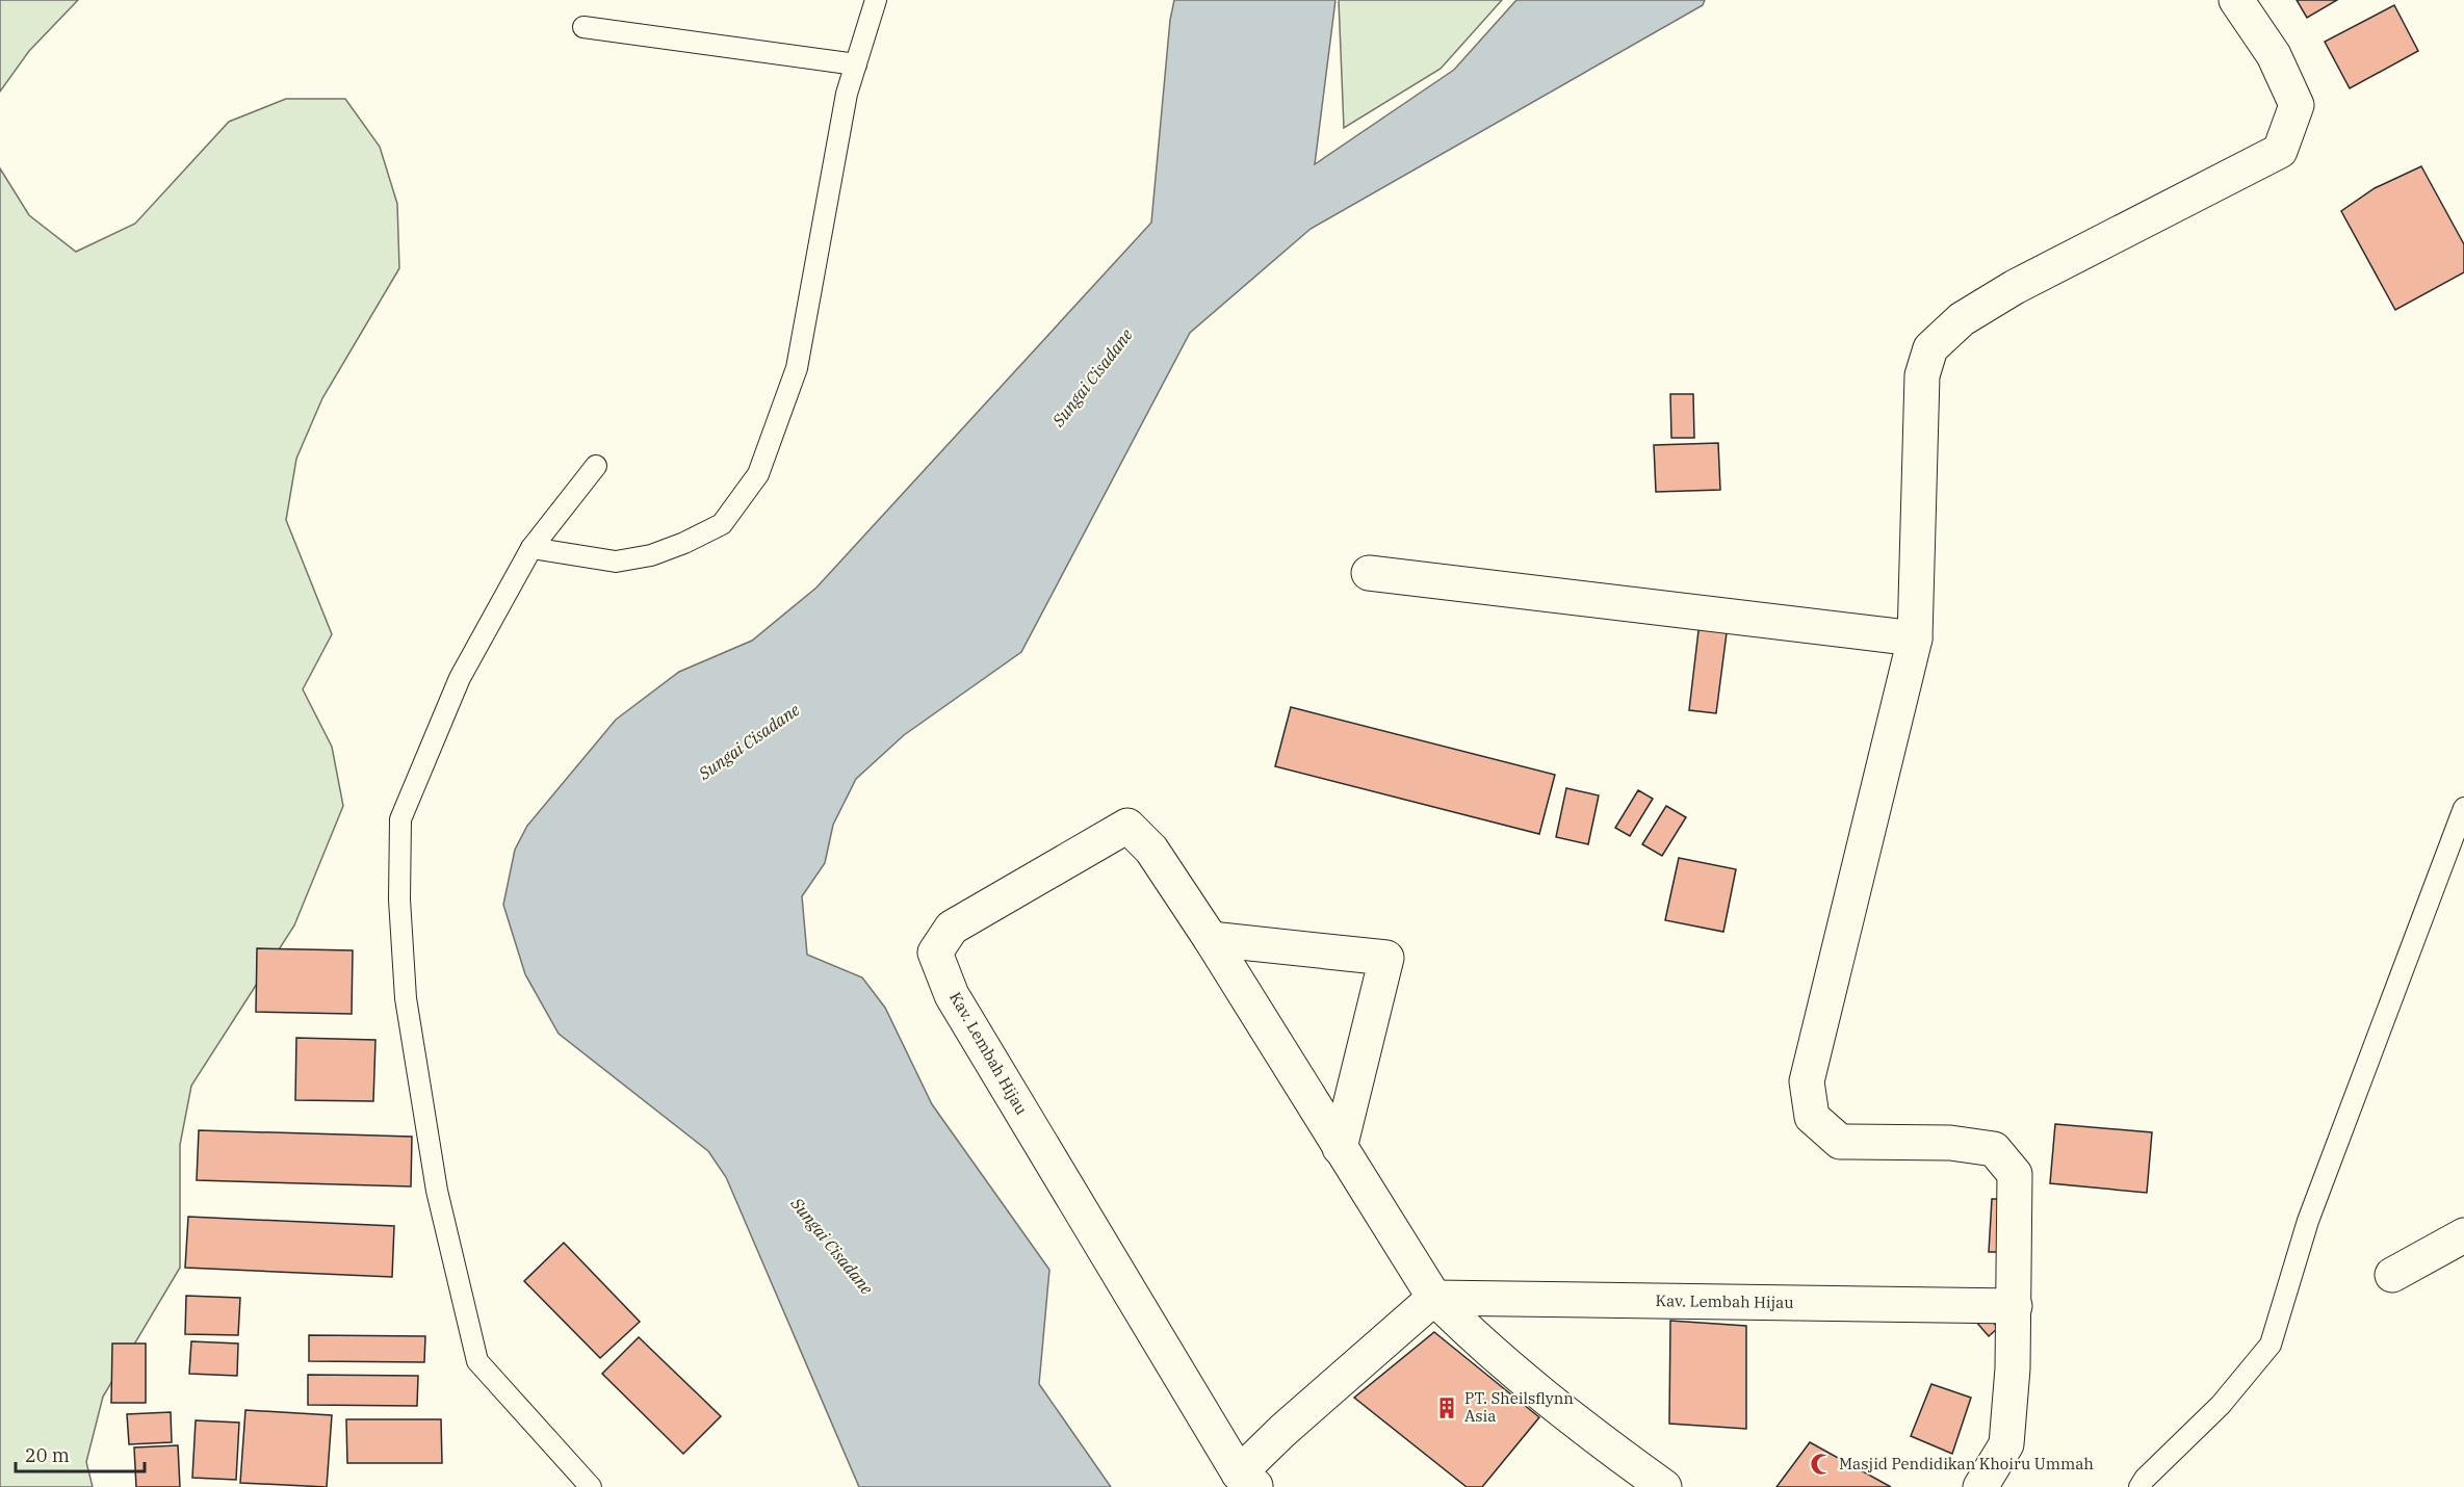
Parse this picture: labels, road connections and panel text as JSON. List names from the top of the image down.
{
  "streets": {
    "street": ["Kav. Lembah Hijau"]
  },
  "water": ["Sungai Cisadane"],
  "places": {
    "building": ["PT. Sheilsflynn Asia"],
    "mosque": ["Masjid Pendidikan Khoiru Ummah"]
  },
  "scale_bar": "20 m"
}
